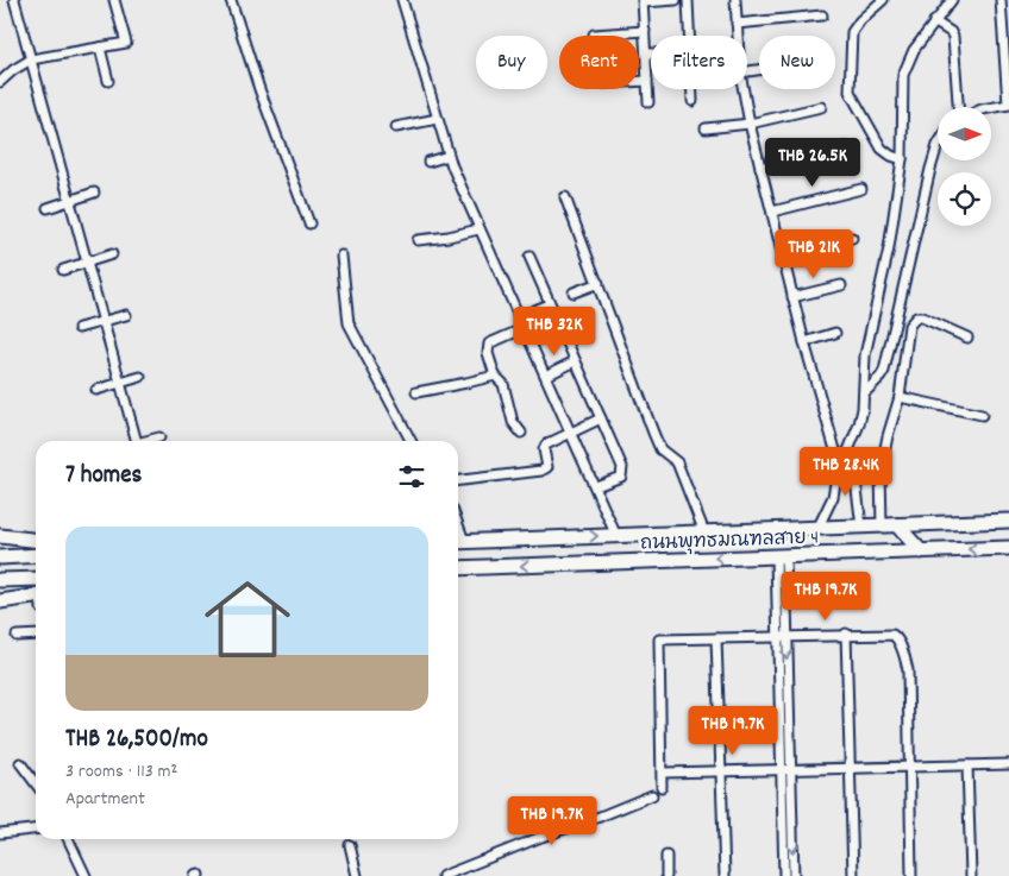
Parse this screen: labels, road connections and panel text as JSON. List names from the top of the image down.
{
  "streets": {
    "main road": ["ถนนพุทธมณฑลสาย 4"]
  },
  "north": "right",
  "page": {
    "chip": [
      "Buy",
      "Rent",
      "Filters",
      "New"
    ],
    "price": [
      "THB 26.5K",
      "THB 21K",
      "THB 32K",
      "THB 28.4K",
      "THB 19.7K",
      "THB 19.7K",
      "THB 19.7K"
    ],
    "heading": "7 homes",
    "list": [
      {
        "name": "THB 26,500/mo",
        "note": "3 rooms · 113 m² · Apartment"
      }
    ]
  }
}
